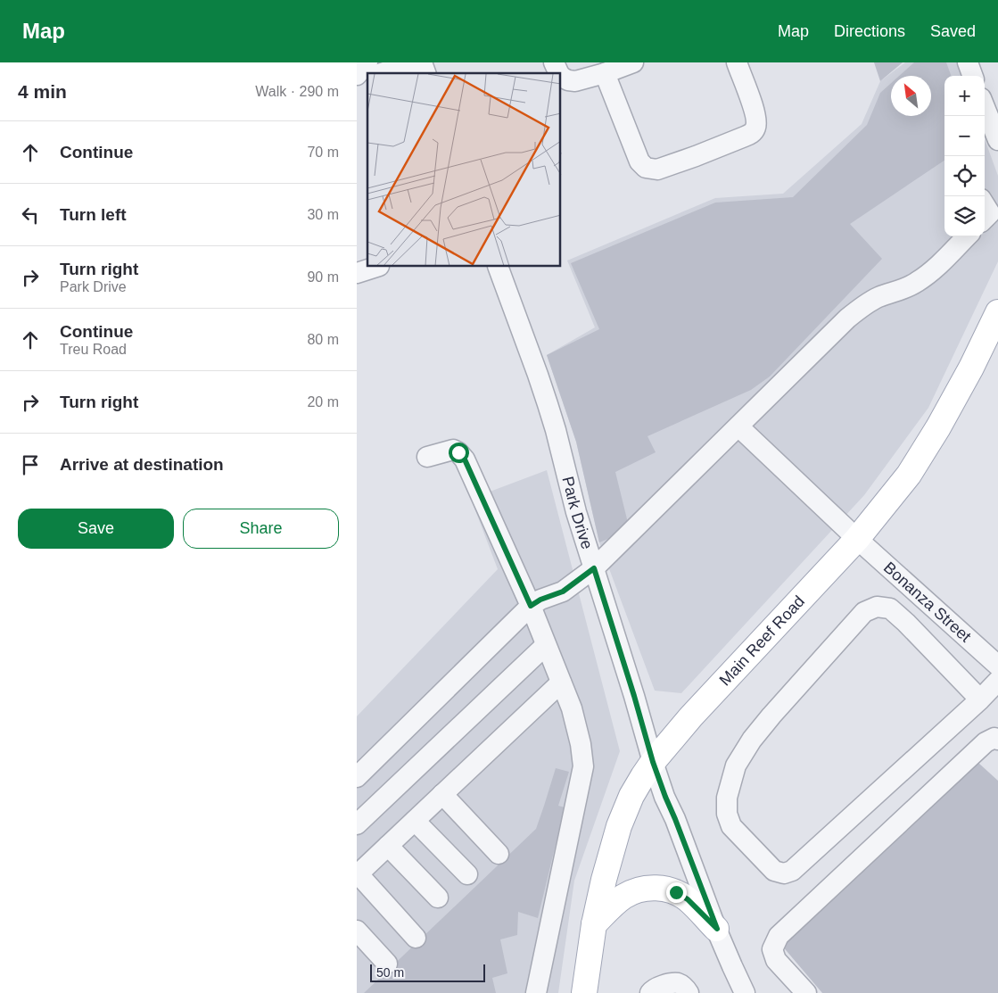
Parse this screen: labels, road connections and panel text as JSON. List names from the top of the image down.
{
  "streets": {
    "main road": ["Main Reef Road"],
    "street": ["Park Drive", "Bonanza Street"]
  },
  "crossings": [
    ["Park Drive", "Main Reef Road"],
    ["Bonanza Street", "Main Reef Road"]
  ],
  "scale_bar": "50 m",
  "north": "top left",
  "page": {
    "header": "Map",
    "nav": ["Map", "Directions", "Saved"],
    "heading": ["4 min", "Walk · 290 m"],
    "map_buttons": ["+", "−"],
    "list": [
      ["Continue", "70 m"],
      ["Turn left", "30 m"],
      ["Turn right", "Park Drive", "90 m"],
      ["Continue", "Treu Road", "80 m"],
      ["Turn right", "20 m"],
      "Arrive at destination"
    ],
    "buttons": ["Save", "Share"],
    "scale": "50 m"
  }
}
